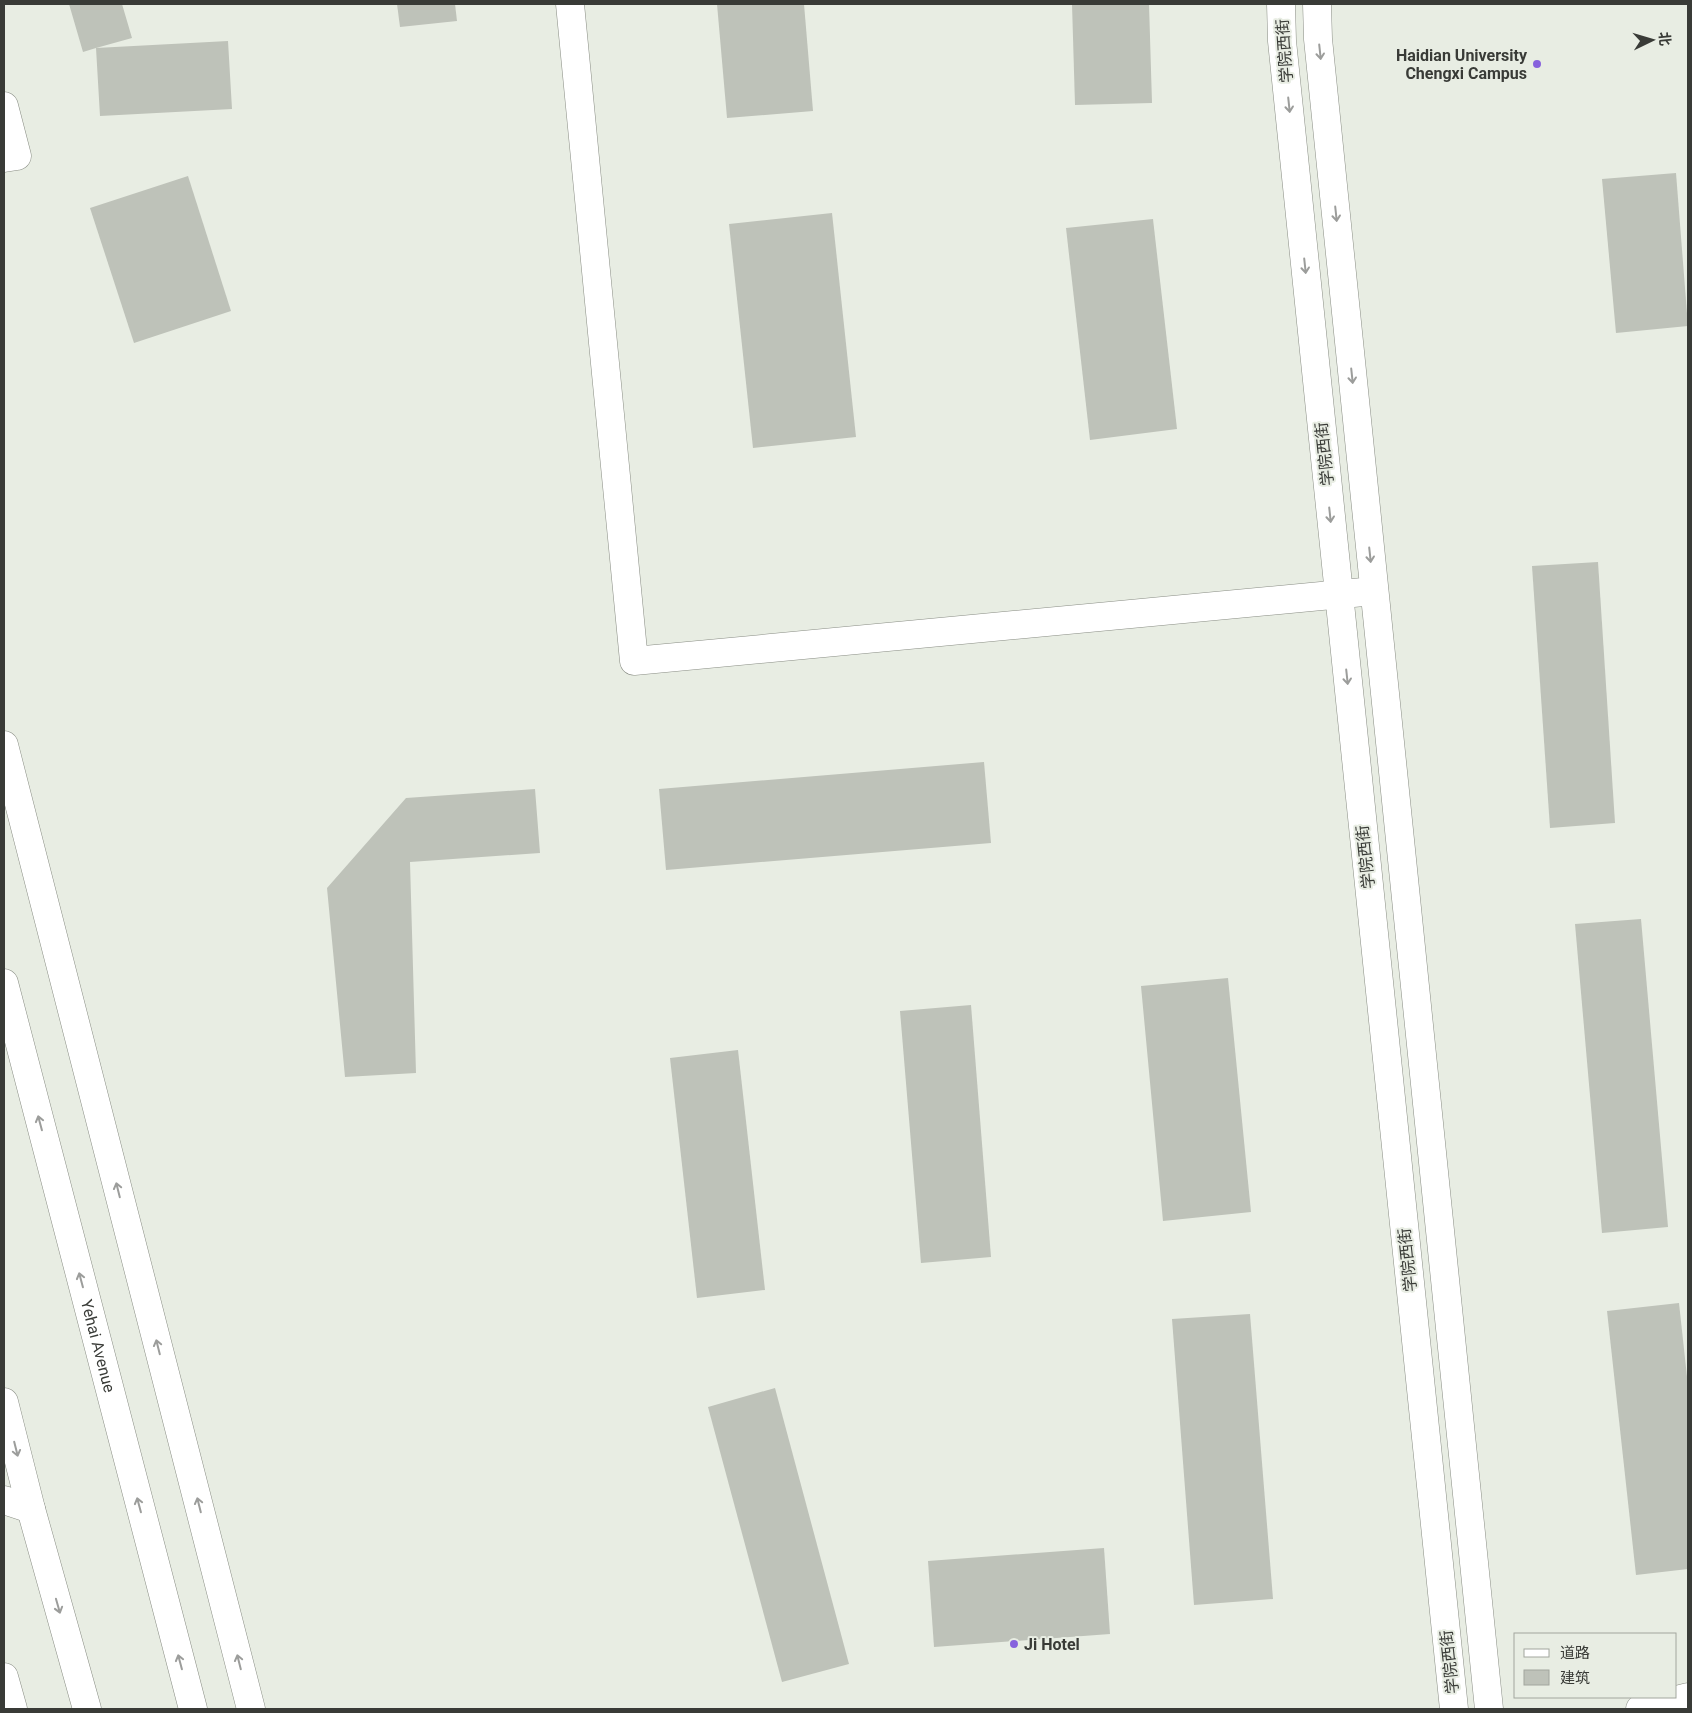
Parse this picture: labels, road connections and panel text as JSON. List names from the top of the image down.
{
  "streets": {
    "main road": ["学院西街", "Yehai Avenue"]
  },
  "places": ["Haidian University Chengxi Campus", "Ji Hotel"],
  "legend": ["道路", "建筑"],
  "north": "right"
}
